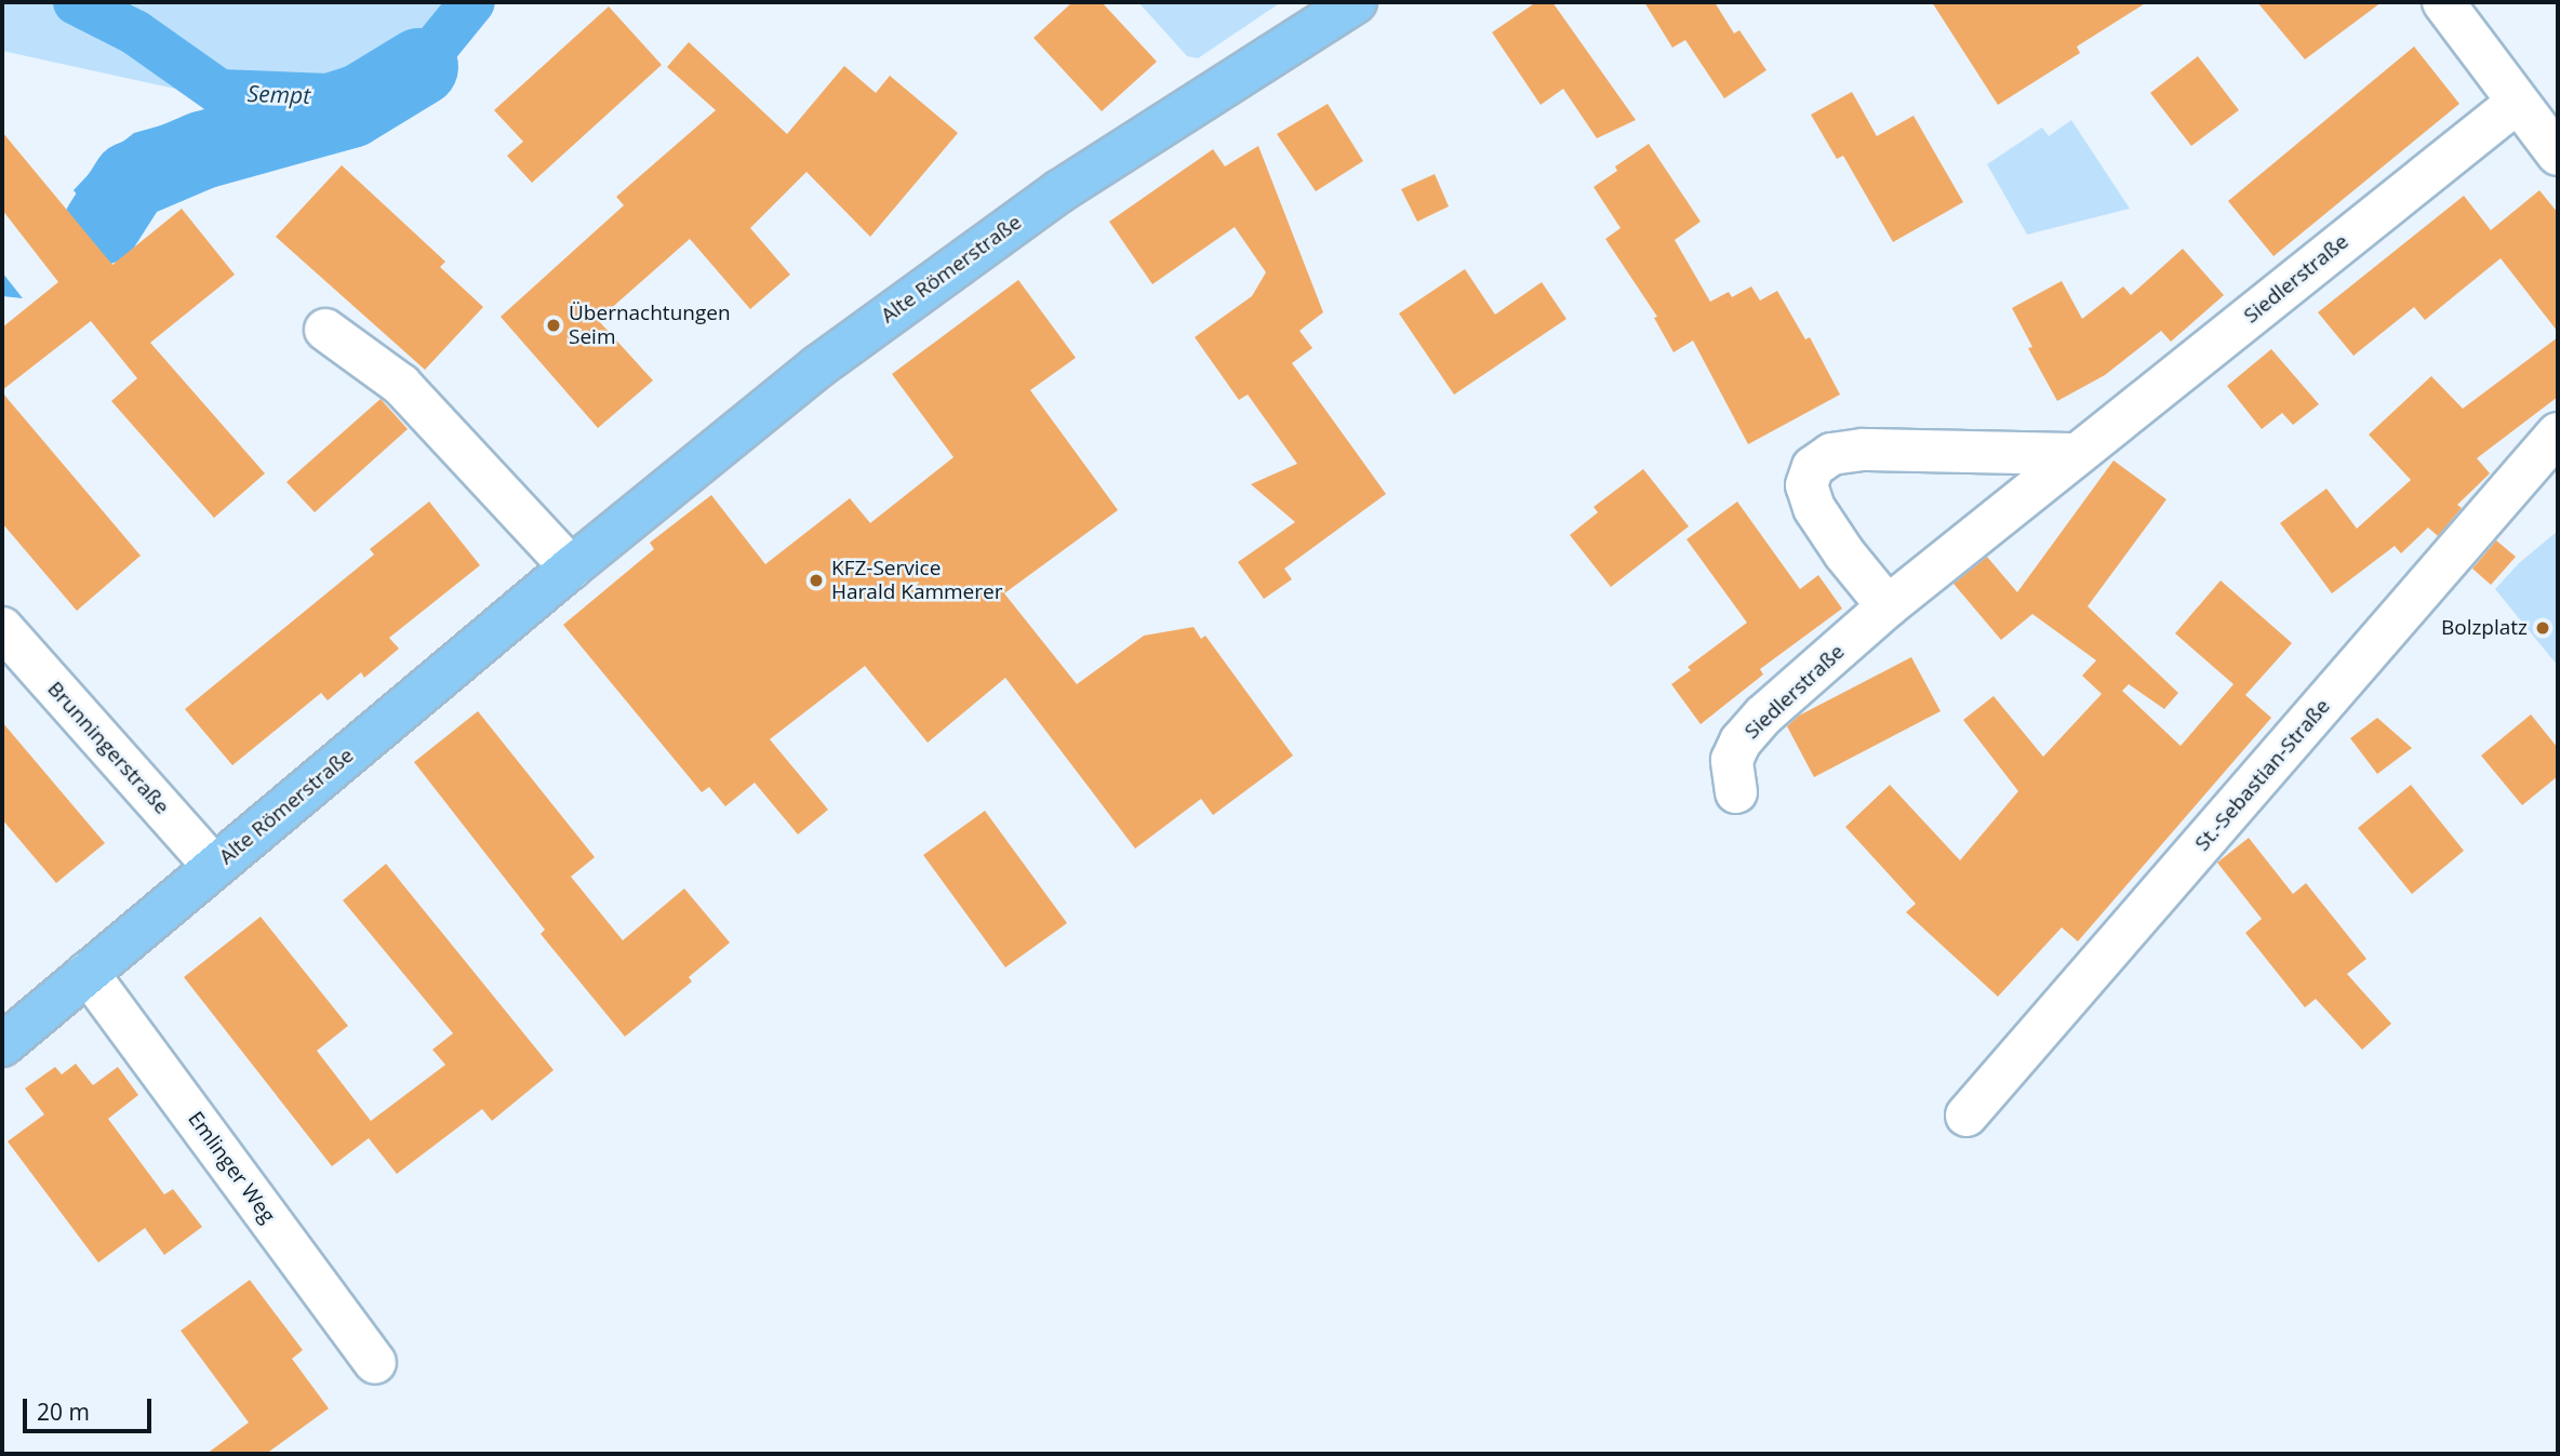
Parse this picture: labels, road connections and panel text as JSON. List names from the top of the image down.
{
  "streets": {
    "main road": ["Alte Römerstraße"],
    "street": [
      "Siedlerstraße",
      "Brunningerstraße",
      "St.-Sebastian-Straße",
      "Emlinger Weg"
    ]
  },
  "crossings": [
    ["Alte Römerstraße", "Brunningerstraße"],
    ["Alte Römerstraße", "Emlinger Weg"]
  ],
  "water": ["Sempt"],
  "places": ["Übernachtungen Seim", "KFZ-Service Harald Kammerer", "Bolzplatz"],
  "scale_bar": "20 m"
}
